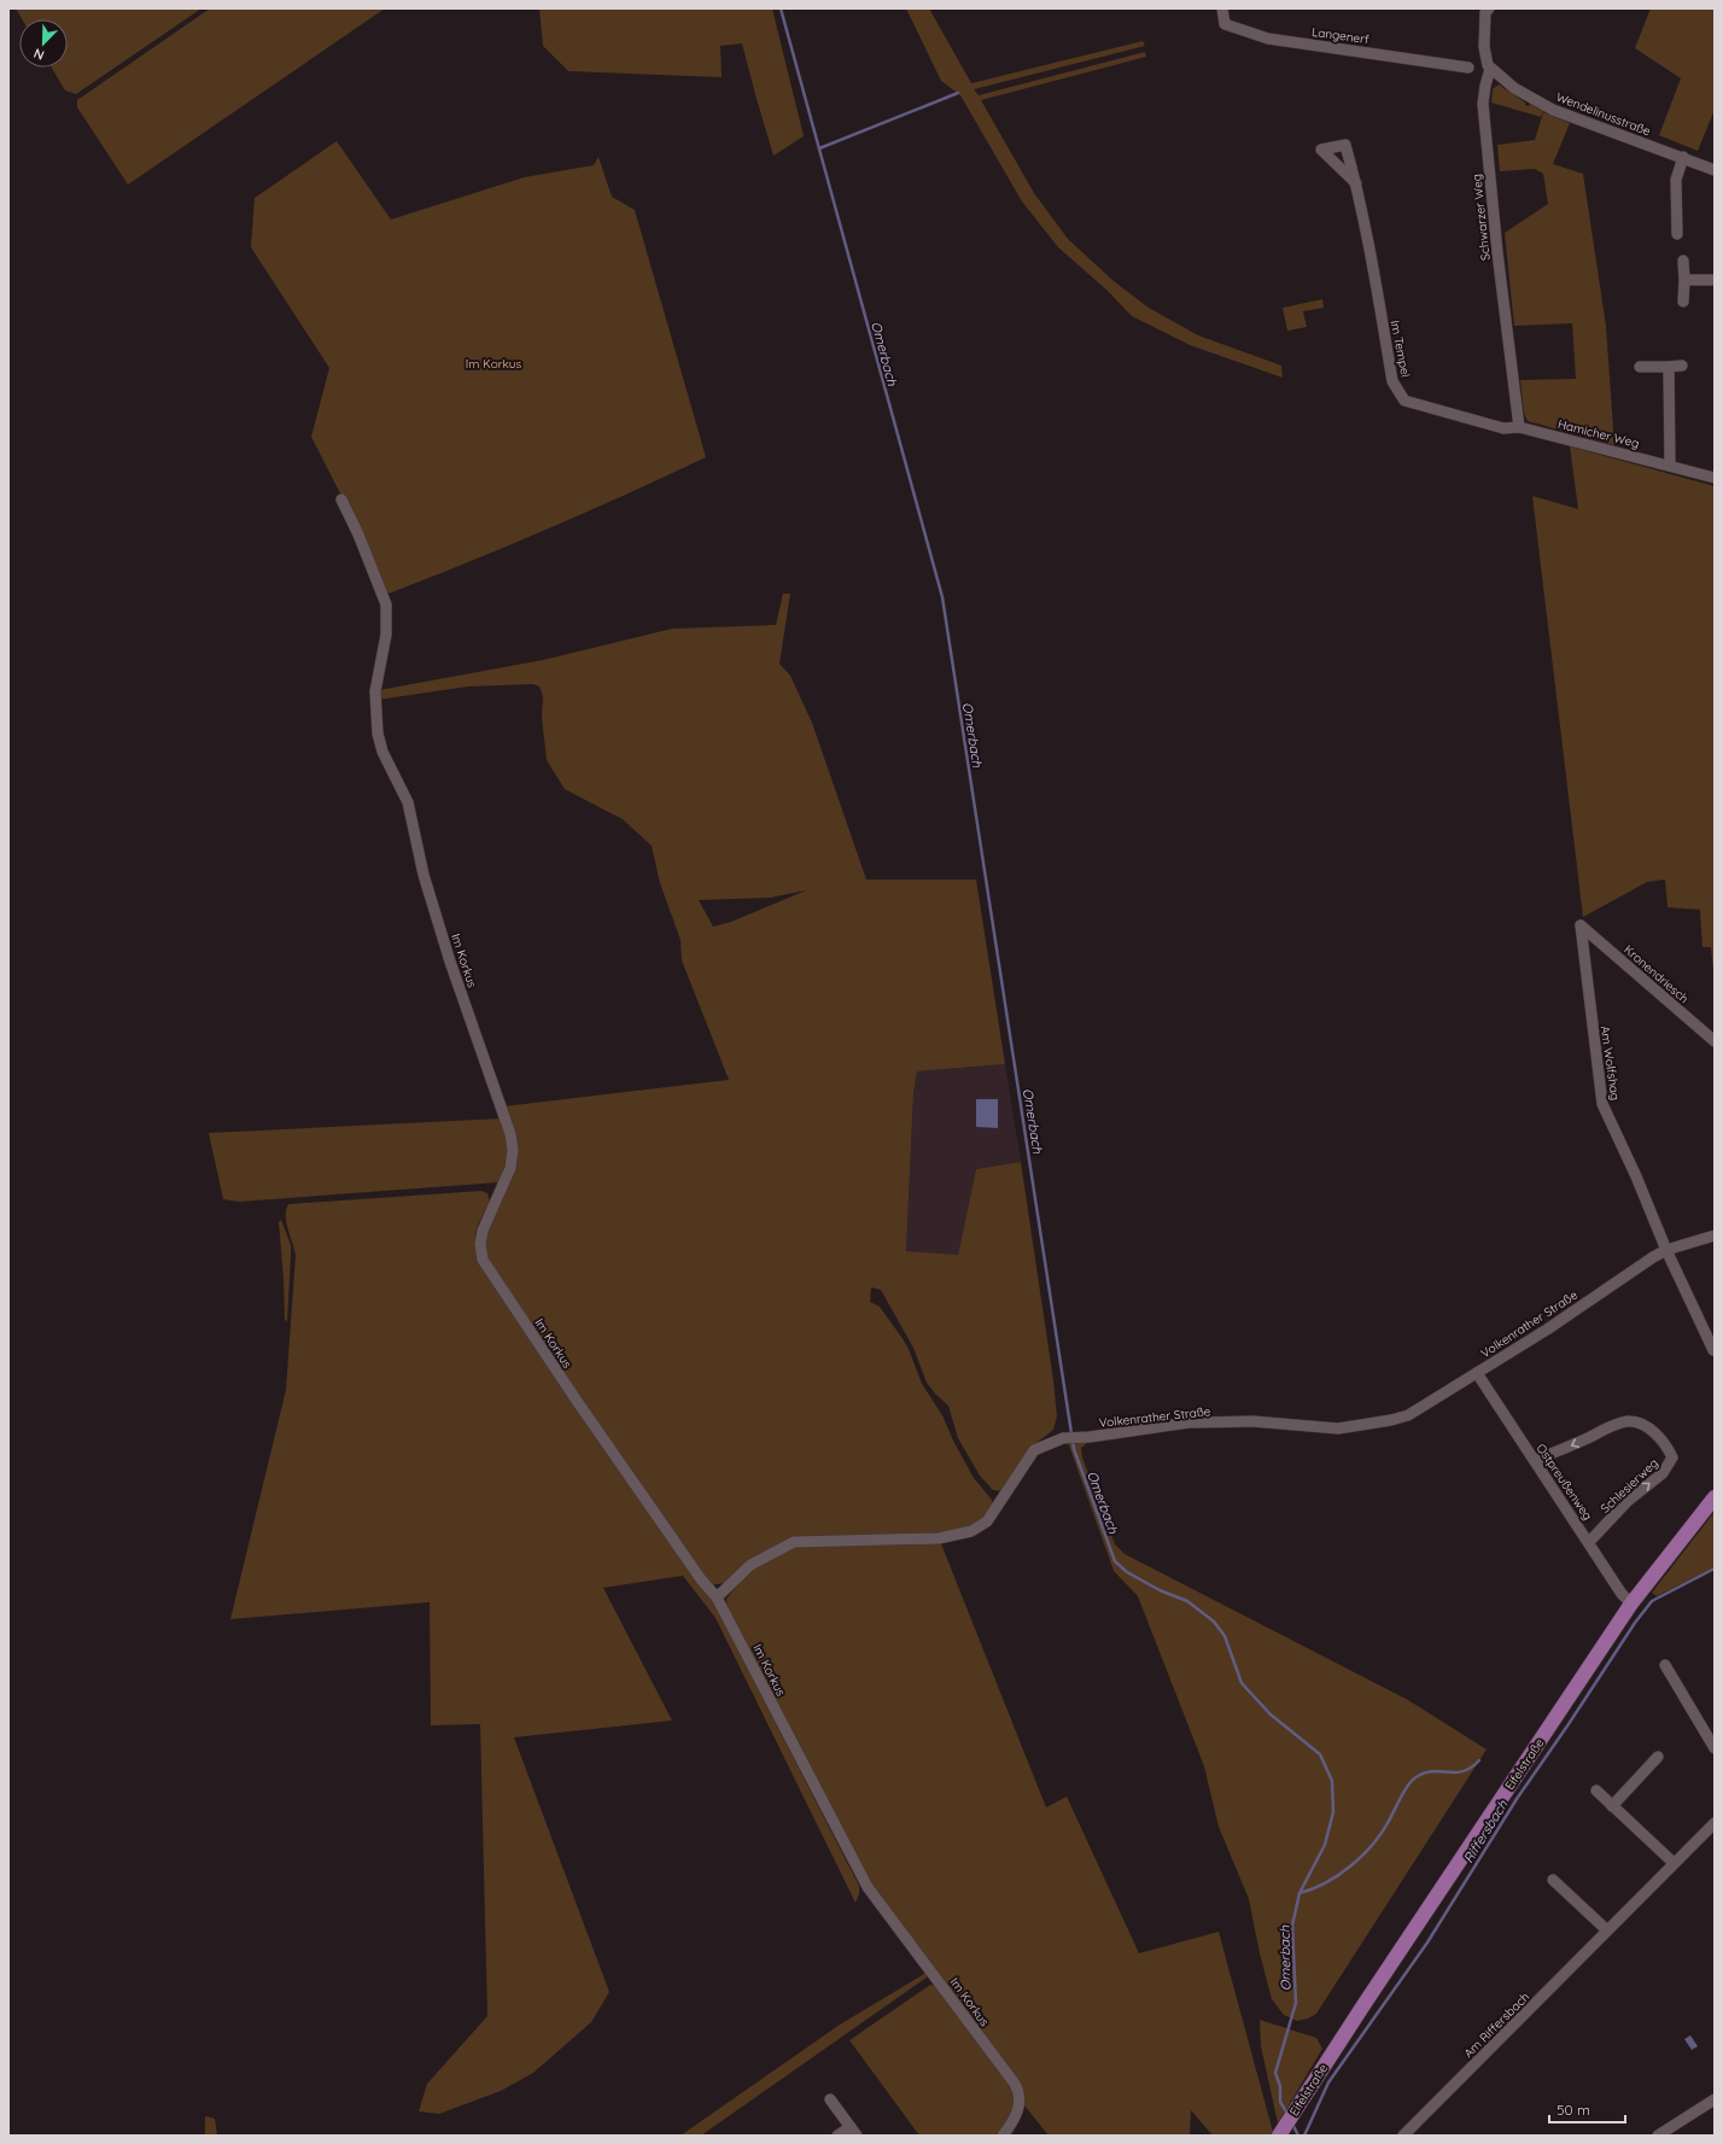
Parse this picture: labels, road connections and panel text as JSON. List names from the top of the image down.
{
  "streets": {
    "main road": ["Eifelstraße"],
    "street": [
      "Langenerf",
      "Wendelinusstraße",
      "Schwarzer Weg",
      "Im Tempel",
      "Hamicher Weg",
      "Im Korkus",
      "Kronendriesch",
      "Am Wolfshag",
      "Volkenrather Straße",
      "Ostpreußenweg",
      "Schlesierweg",
      "Am Riffersbach"
    ]
  },
  "crossings": [
    ["Wendelinusstraße", "Schwarzer Weg"],
    ["Schwarzer Weg", "Im Tempel"],
    ["Schwarzer Weg", "Hamicher Weg"],
    ["Im Tempel", "Hamicher Weg"],
    ["Im Korkus", "Volkenrather Straße"],
    ["Kronendriesch", "Am Wolfshag"],
    ["Am Wolfshag", "Volkenrather Straße"],
    ["Volkenrather Straße", "Ostpreußenweg"],
    ["Ostpreußenweg", "Schlesierweg"],
    ["Ostpreußenweg", "Eifelstraße"]
  ],
  "water": ["Omerbach", "Riffersbach"],
  "parks": ["Im Korkus"],
  "scale_bar": "50 m",
  "north": "bottom left"
}
